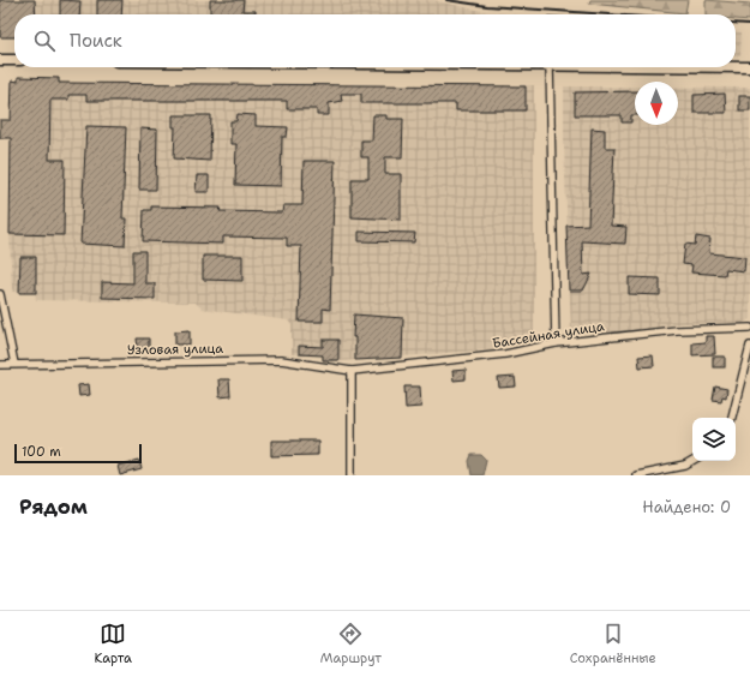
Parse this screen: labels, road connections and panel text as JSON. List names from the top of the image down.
{
  "streets": {
    "street": ["Бассейная улица", "Узловая улица"]
  },
  "crossings": [
    ["Бассейная улица", "Узловая улица"]
  ],
  "scale_bar": "100 m",
  "north": "bottom",
  "page": {
    "search": "Поиск",
    "scale": "100 m",
    "heading": ["Рядом", "Найдено: 0"],
    "nav": ["Карта", "Маршрут", "Сохранённые"]
  }
}
